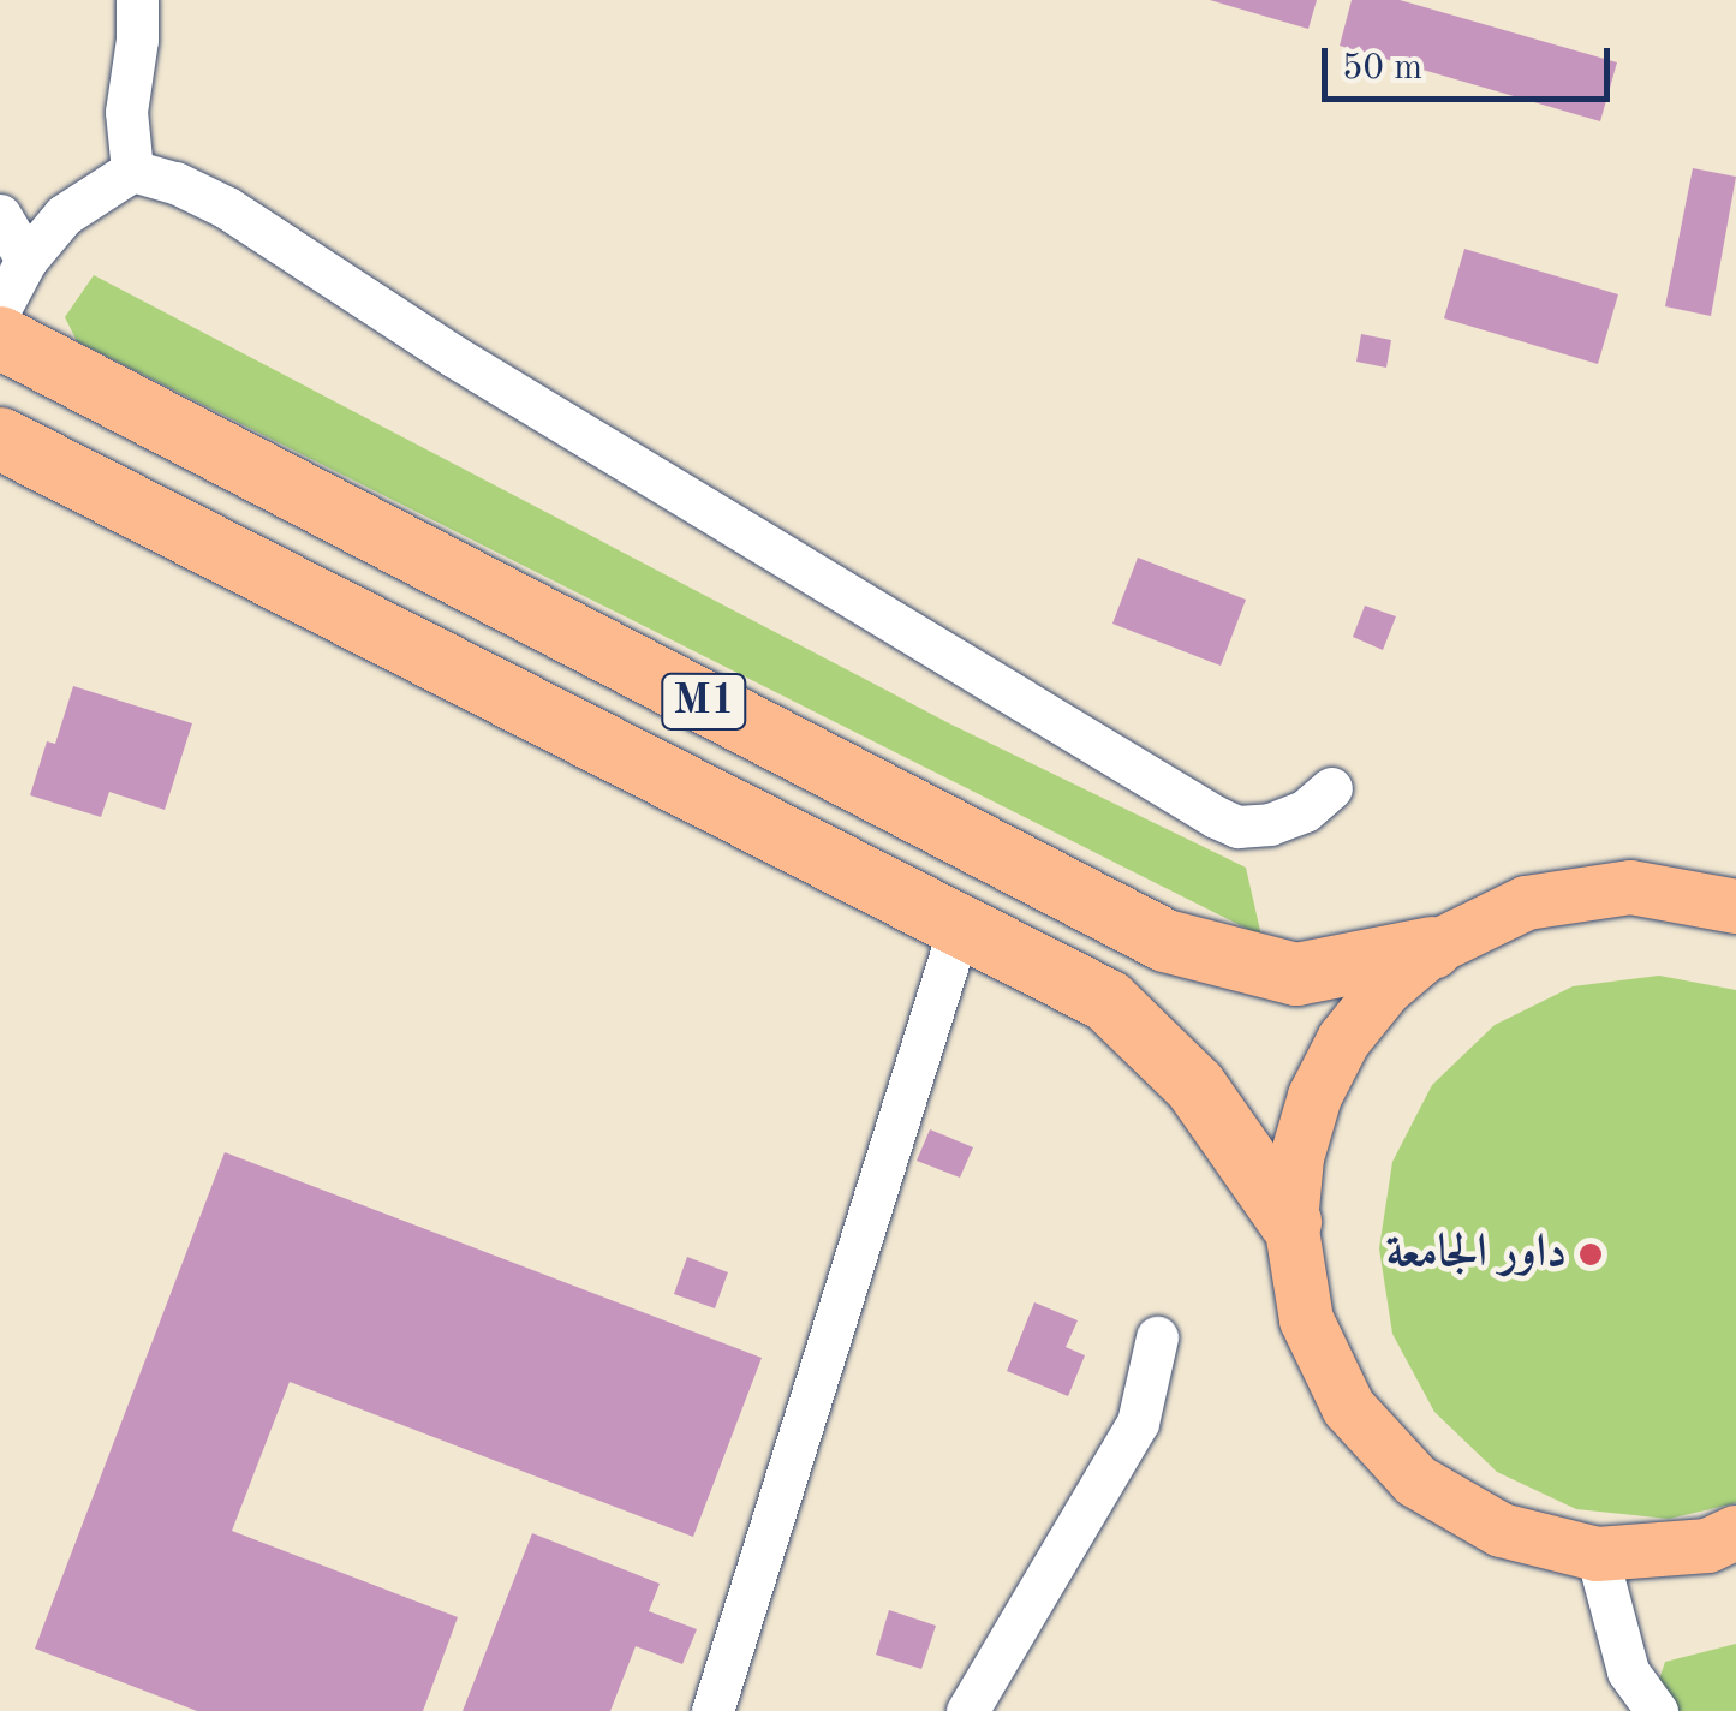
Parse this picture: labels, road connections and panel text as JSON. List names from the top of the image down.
{
  "streets": {
    "highway": ["M1"]
  },
  "places": ["داور الجامعة"],
  "scale_bar": "50 m"
}
